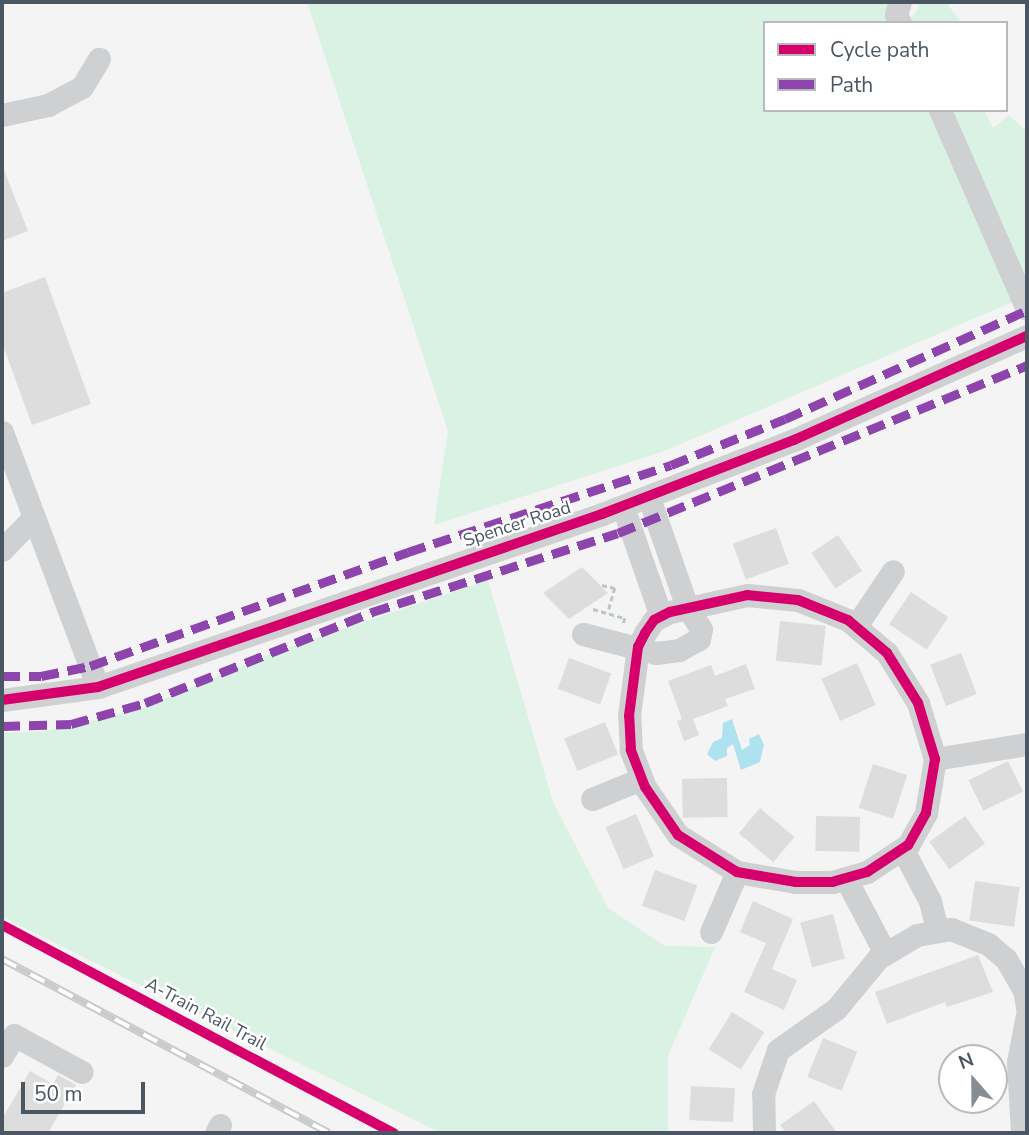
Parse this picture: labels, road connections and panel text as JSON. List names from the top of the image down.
{
  "streets": {
    "street": ["Spencer Road"],
    "cycle path": ["A-Train Rail Trail"]
  },
  "legend": ["Cycle path", "Path"],
  "scale_bar": "50 m",
  "north": "top"
}
